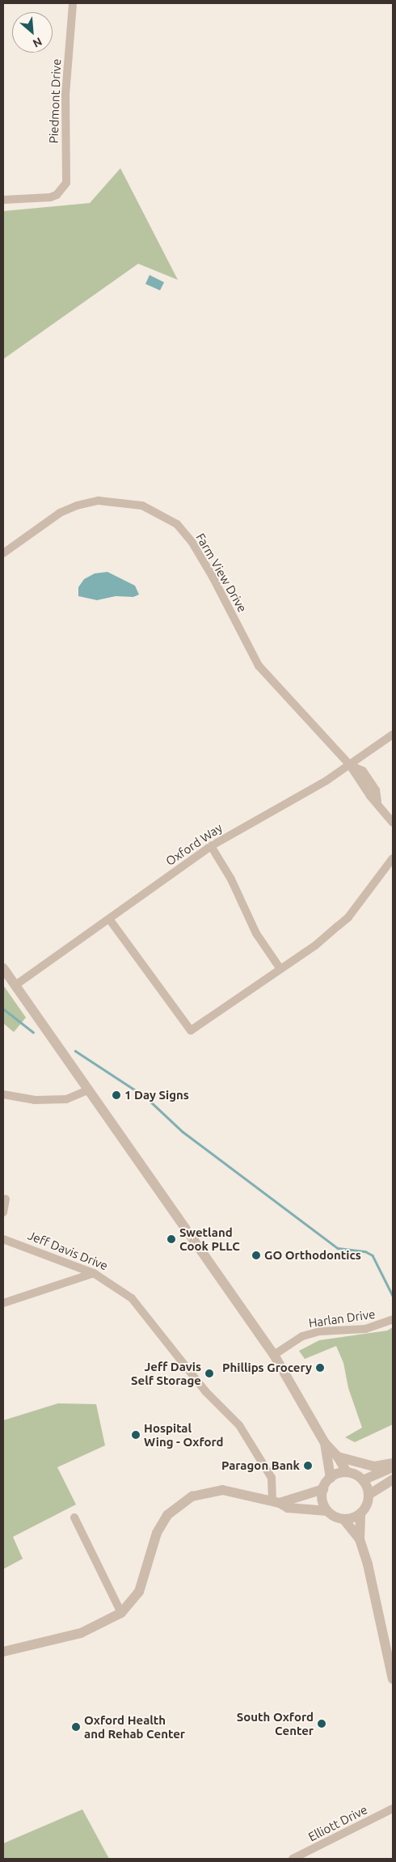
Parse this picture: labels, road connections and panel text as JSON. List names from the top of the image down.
{
  "streets": {
    "street": [
      "Piedmont Drive",
      "Farm View Drive",
      "Oxford Way",
      "Jeff Davis Drive",
      "Harlan Drive",
      "Elliott Drive"
    ]
  },
  "crossings": [
    ["Farm View Drive", "Oxford Way"]
  ],
  "places": [
    "1 Day Signs",
    "Swetland Cook PLLC",
    "GO Orthodontics",
    "Phillips Grocery",
    "Jeff Davis Self Storage",
    "Hospital Wing - Oxford",
    "Paragon Bank",
    "South Oxford Center",
    "Oxford Health and Rehab Center"
  ],
  "north": "bottom right"
}
